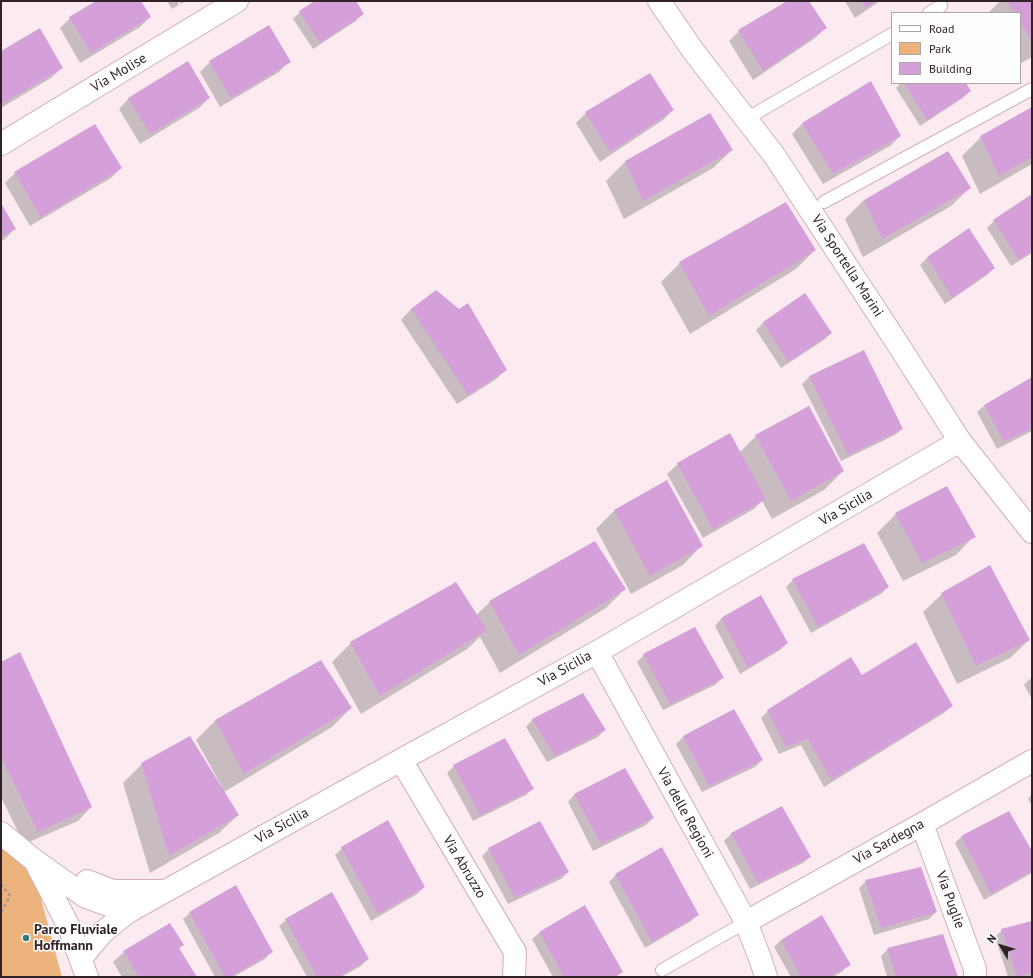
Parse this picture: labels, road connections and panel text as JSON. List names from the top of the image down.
{
  "streets": {
    "street": [
      "Via Molise",
      "Via Sportella Marini",
      "Via Sicilia",
      "Via delle Regioni",
      "Via Sardegna",
      "Via Abruzzo",
      "Via Puglie"
    ]
  },
  "crossings": [
    ["Via Sportella Marini", "Via Sicilia"],
    ["Via Sicilia", "Via delle Regioni"],
    ["Via Sicilia", "Via Abruzzo"],
    ["Via delle Regioni", "Via Sardegna"],
    ["Via Sardegna", "Via Puglie"]
  ],
  "places": ["Parco Fluviale Hoffmann"],
  "legend": ["Road", "Park", "Building"],
  "north": "top left"
}
